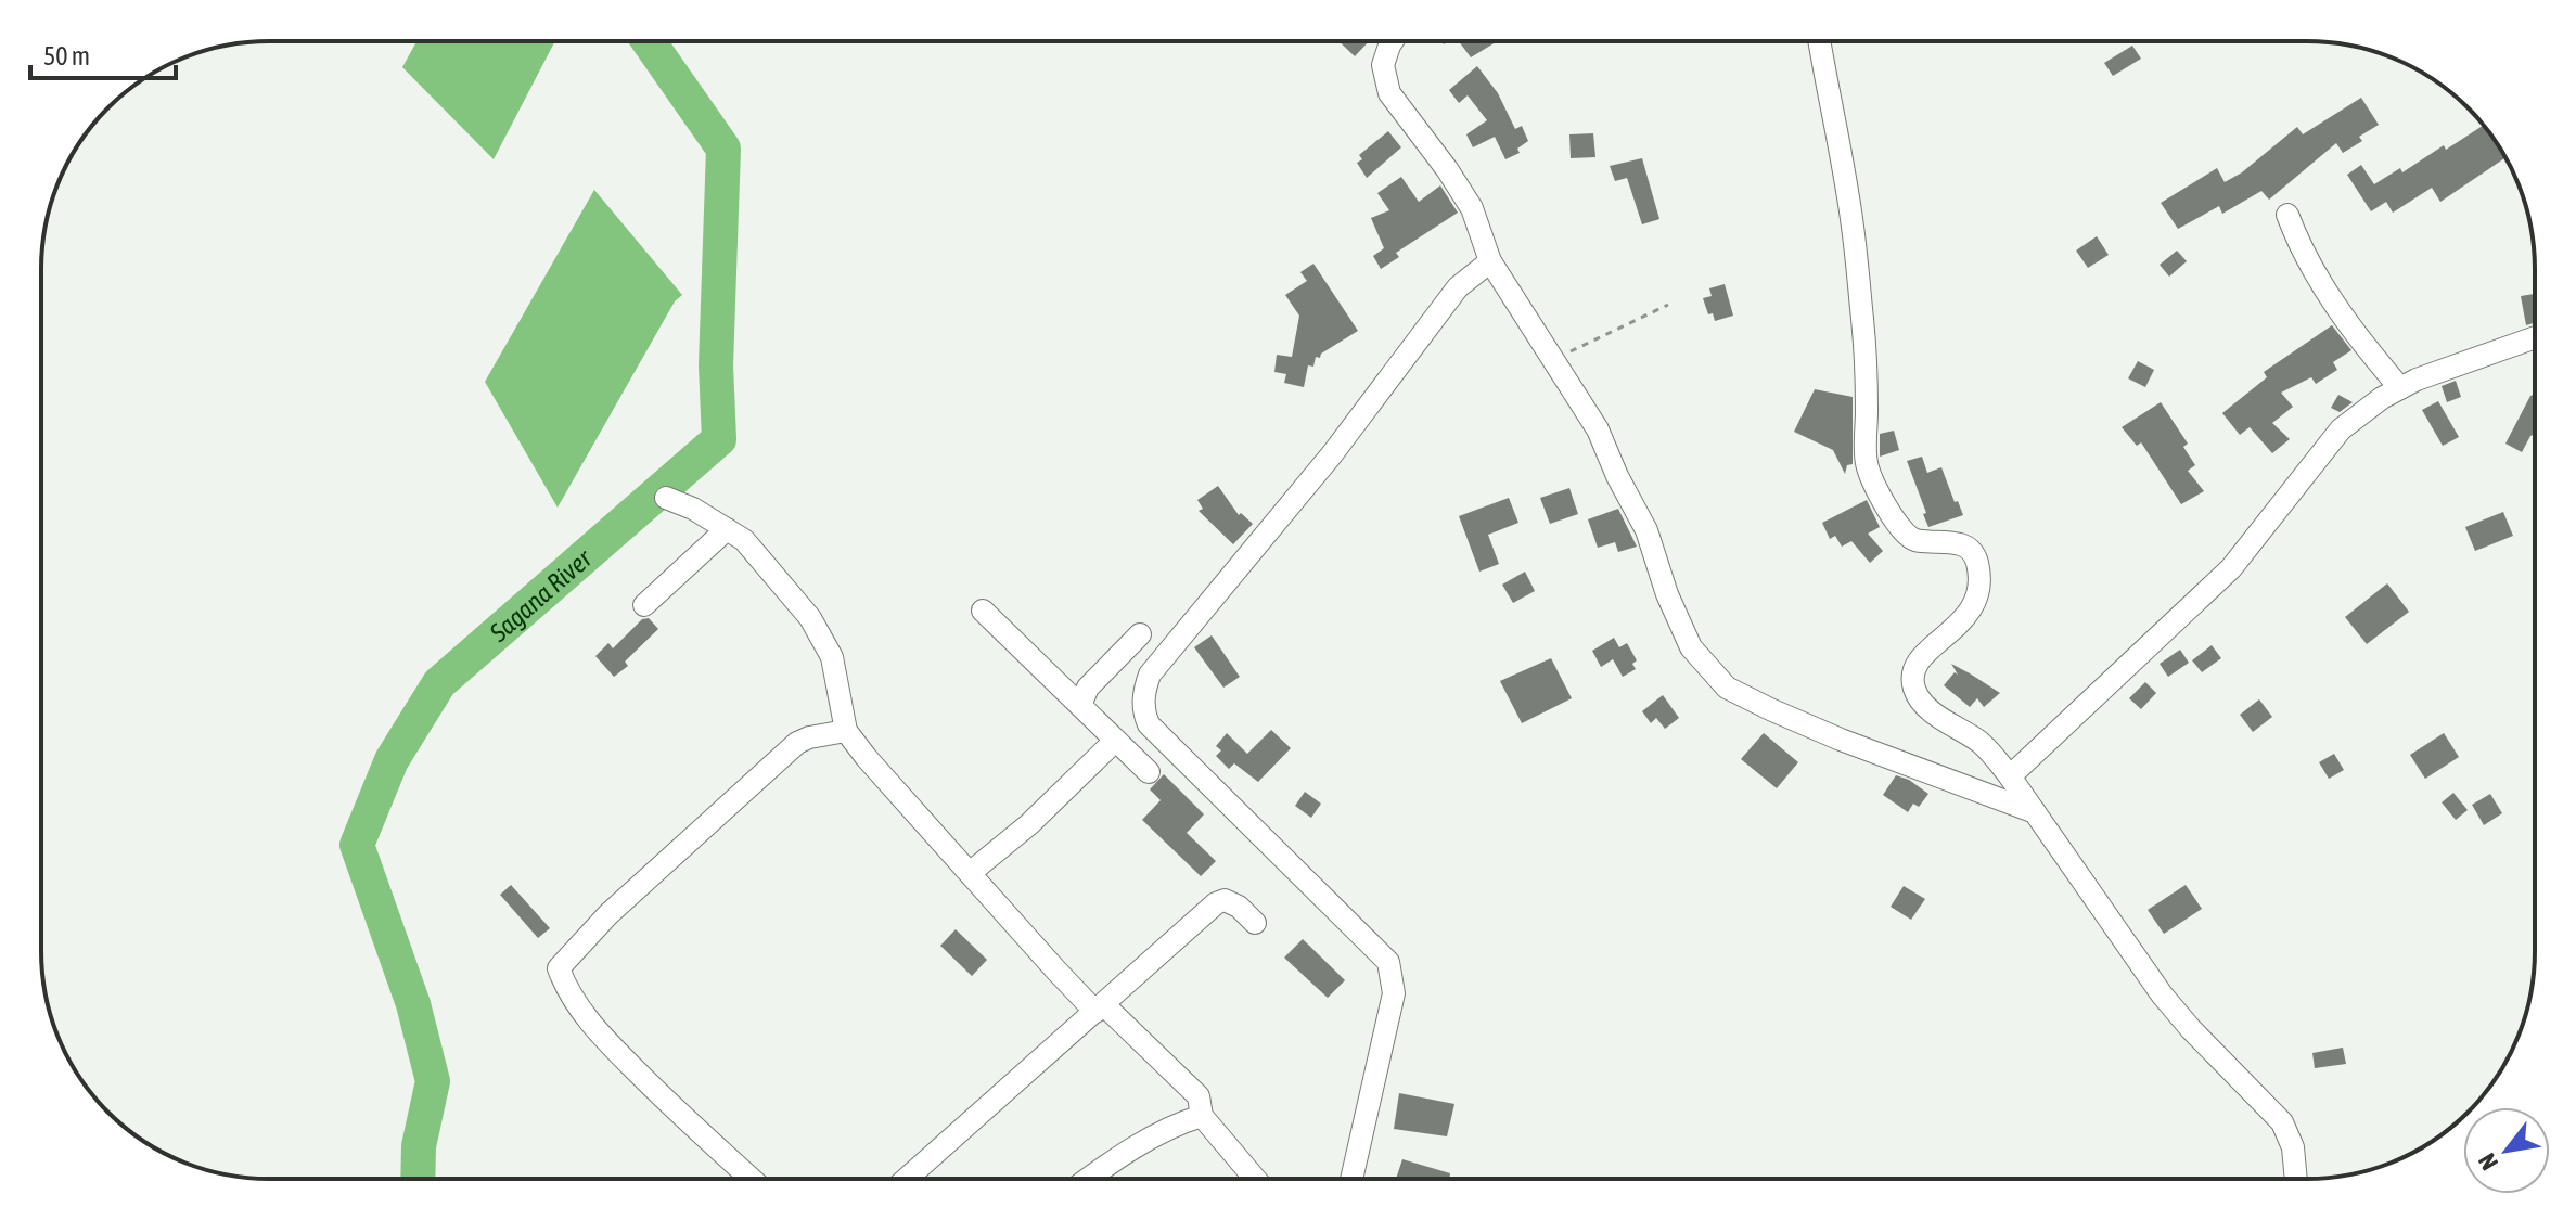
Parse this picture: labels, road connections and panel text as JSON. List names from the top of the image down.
{
  "water": ["Sagana River"],
  "scale_bar": "50 m",
  "north": "bottom left"
}
